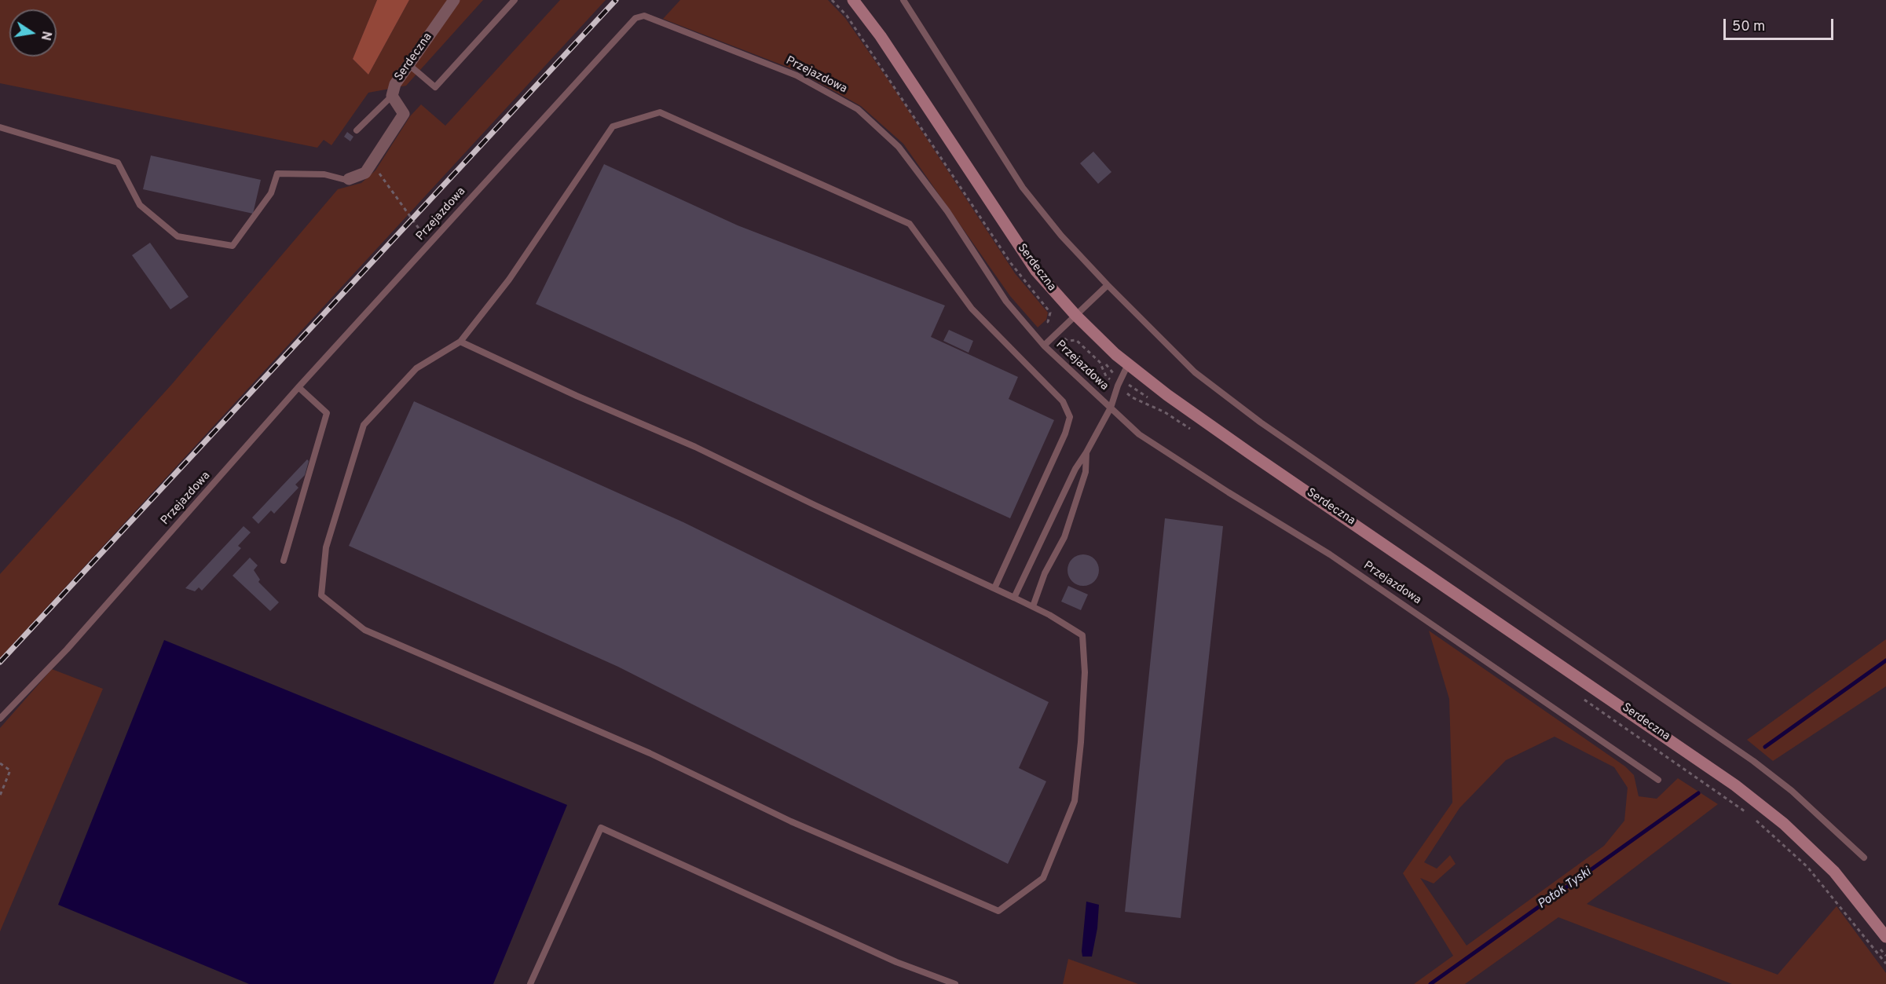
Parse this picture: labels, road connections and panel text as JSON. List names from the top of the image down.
{
  "streets": {
    "street": ["Serdeczna"],
    "lane": ["Przejazdowa"]
  },
  "water": ["Potok Tyski"],
  "scale_bar": "50 m",
  "north": "right"
}
